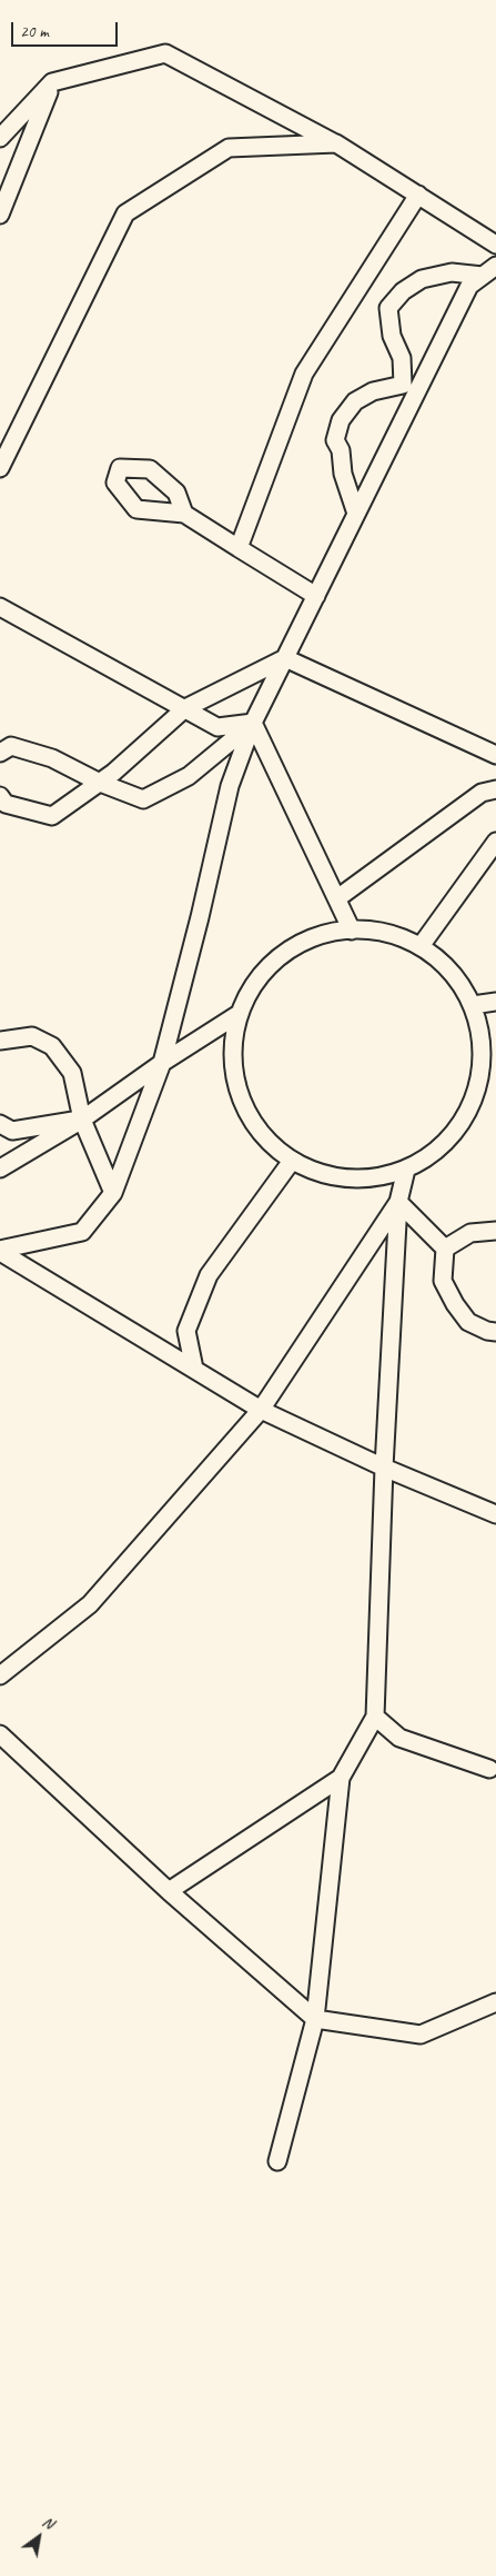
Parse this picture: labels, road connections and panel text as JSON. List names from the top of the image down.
{
  "scale_bar": "20 m",
  "north": "top right"
}
